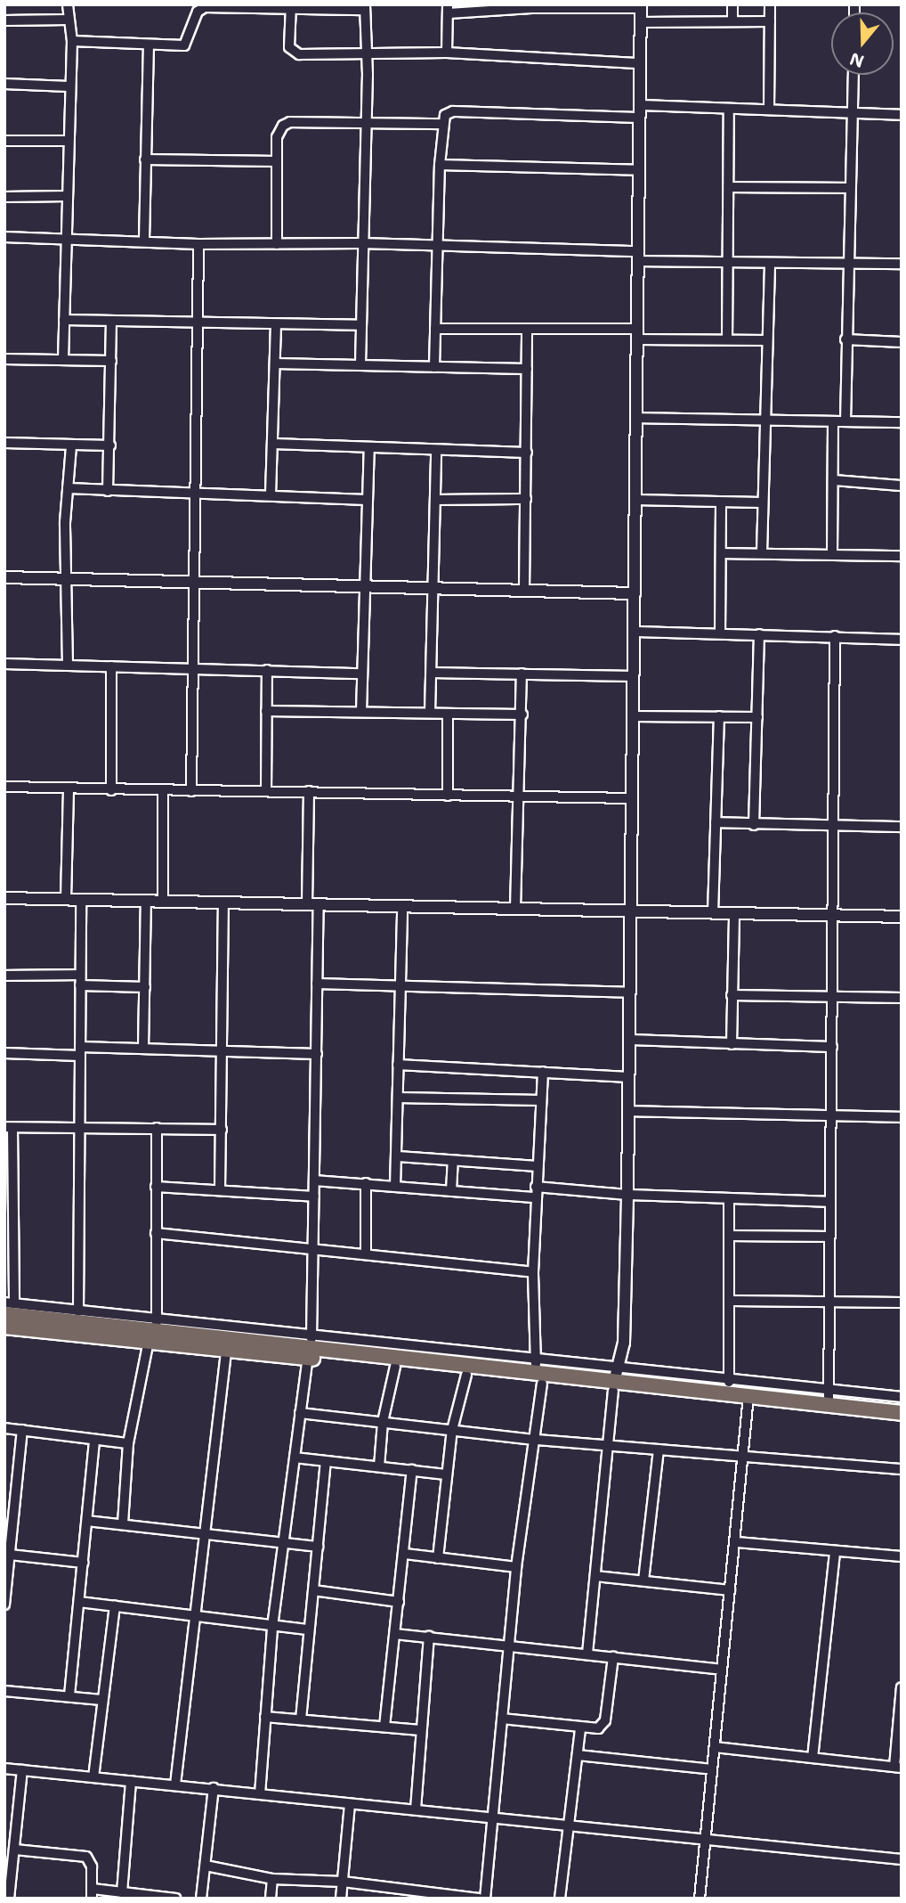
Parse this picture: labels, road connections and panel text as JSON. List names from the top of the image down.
{
  "north": "bottom"
}
